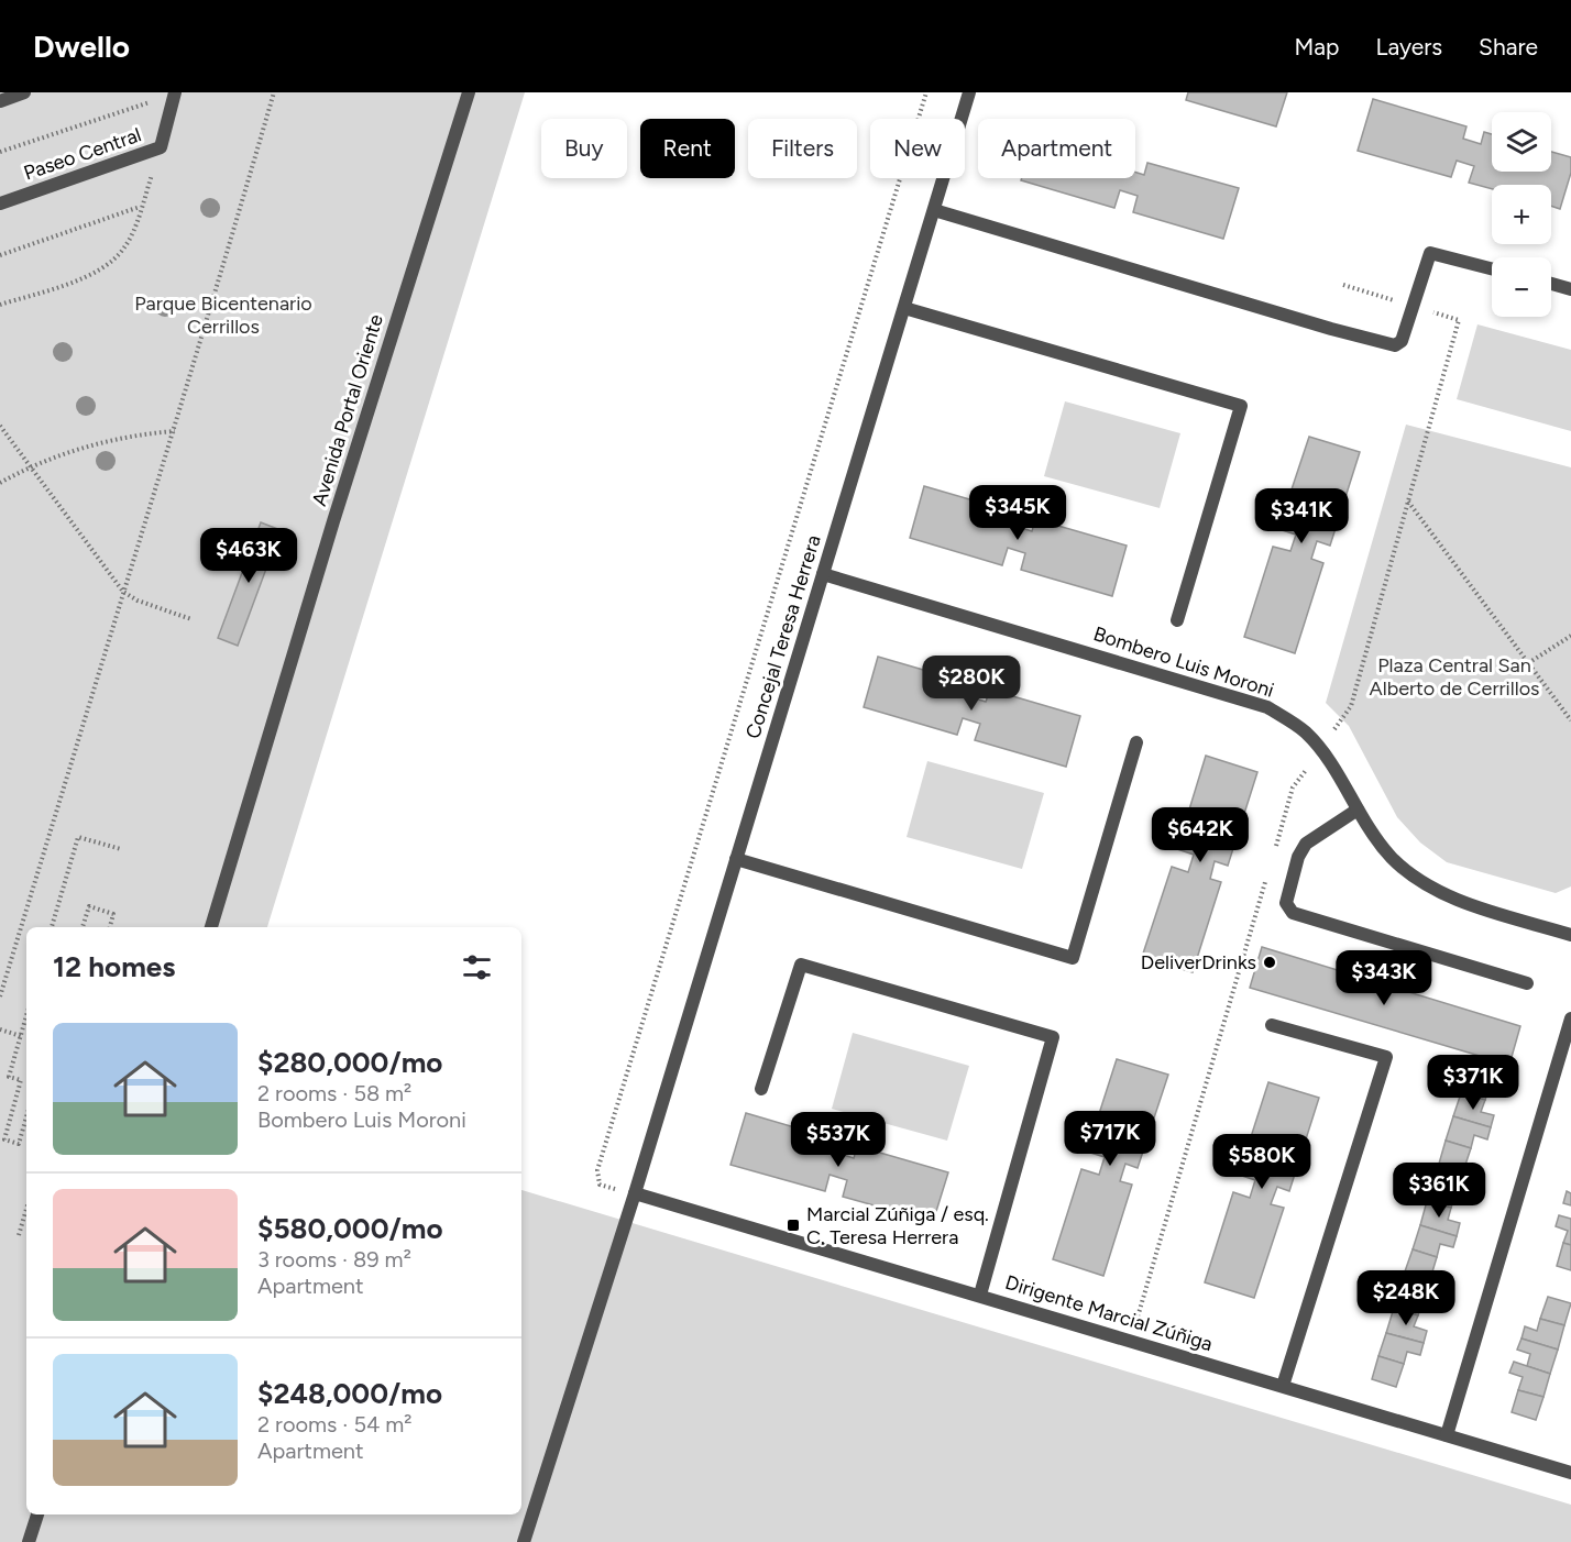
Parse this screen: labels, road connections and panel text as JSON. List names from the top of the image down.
{
  "streets": {
    "street": [
      "Paseo Central",
      "Avenida Portal Oriente",
      "Concejal Teresa Herrera",
      "Bombero Luis Moroni",
      "Dirigente Marcial Zúñiga"
    ]
  },
  "crossings": [
    ["Concejal Teresa Herrera", "Bombero Luis Moroni"],
    ["Concejal Teresa Herrera", "Dirigente Marcial Zúñiga"]
  ],
  "parks": ["Parque Bicentenario Cerrillos", "Plaza Central San Alberto de Cerrillos"],
  "places": {
    "other": ["DeliverDrinks"],
    "transit": ["Marcial Zúñiga / esq. C. Teresa Herrera"]
  },
  "page": {
    "header": "Dwello",
    "nav": ["Map", "Layers", "Share"],
    "map_buttons": ["+", "−"],
    "chip": [
      "Buy",
      "Rent",
      "Filters",
      "New",
      "Apartment"
    ],
    "price": [
      "$345K",
      "$341K",
      "$463K",
      "$280K",
      "$642K",
      "$343K",
      "$371K",
      "$717K",
      "$537K",
      "$580K",
      "$361K",
      "$248K"
    ],
    "heading": "12 homes",
    "list": [
      {
        "name": "$280,000/mo",
        "note": "2 rooms · 58 m² · Bombero Luis Moroni"
      },
      {
        "name": "$580,000/mo",
        "note": "3 rooms · 89 m² · Apartment"
      },
      {
        "name": "$248,000/mo",
        "note": "2 rooms · 54 m² · Apartment"
      }
    ]
  }
}
